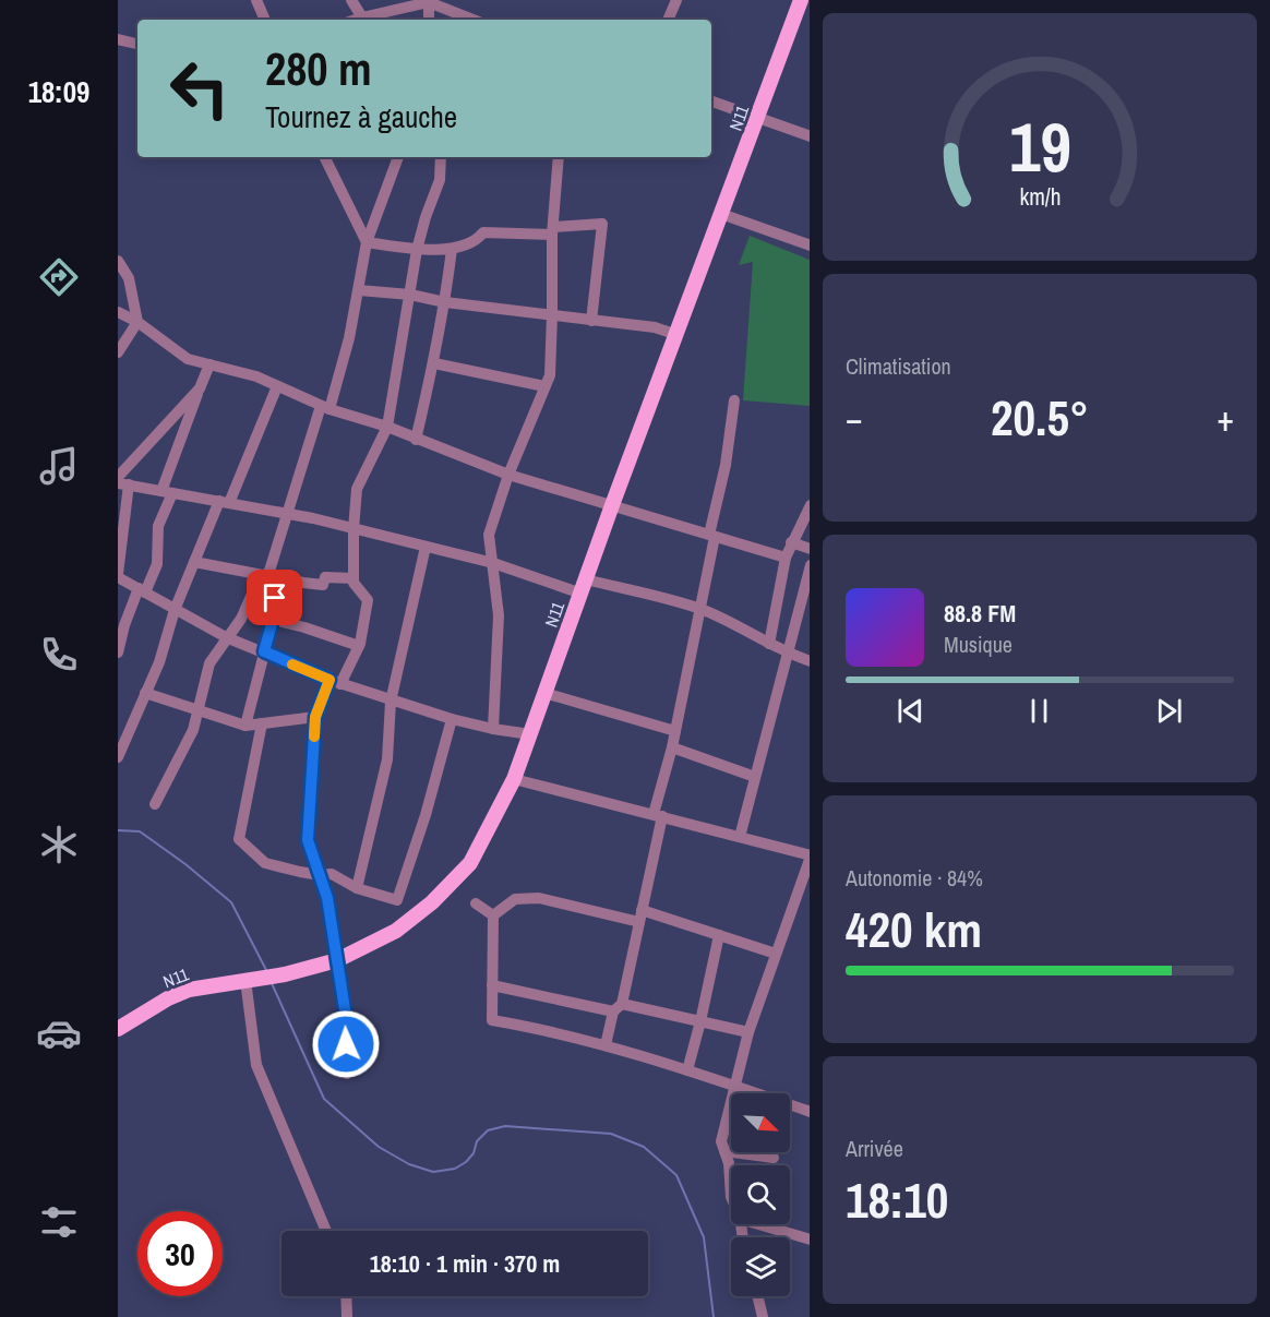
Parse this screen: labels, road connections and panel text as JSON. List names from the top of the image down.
{
  "streets": {
    "main road": ["N11"]
  },
  "north": "bottom right",
  "page": {
    "tabs": "18:09",
    "turn": ["280 m", "Tournez à gauche"],
    "tile": [
      "Climatisation",
      ["Autonomie · 84%", "420 km"],
      ["Arrivée", "18:10"]
    ],
    "heat": ["−", "20.5°", "+"],
    "song": ["88.8 FM", "Musique"],
    "limit": "30",
    "trip": "18:10 · 1 min · 370 m",
    "gauge": ["19", "km/h"]
  }
}
